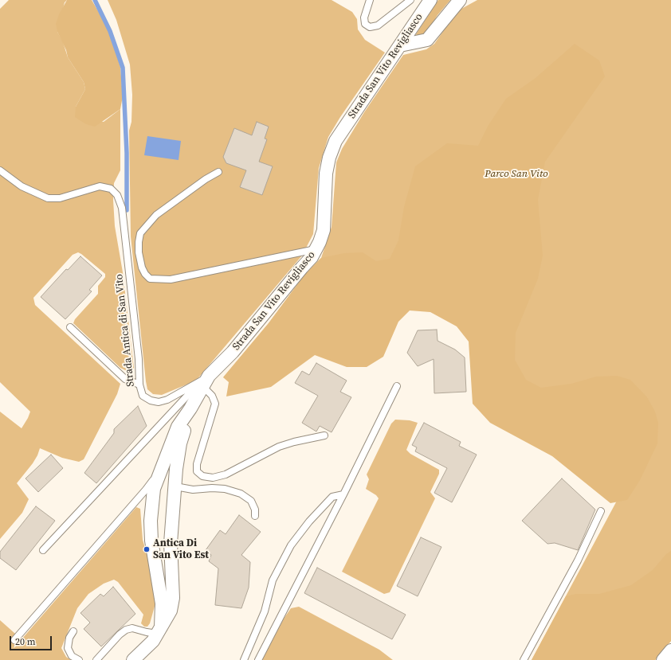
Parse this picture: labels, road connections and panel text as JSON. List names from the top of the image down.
{
  "streets": {
    "street": ["Strada San Vito Revigliasco"],
    "lane": ["Strada Antica di San Vito"]
  },
  "crossings": [
    ["Strada San Vito Revigliasco", "Strada Antica di San Vito"]
  ],
  "parks": ["Parco San Vito"],
  "places": ["Antica Di San Vito Est"],
  "scale_bar": "20 m"
}
